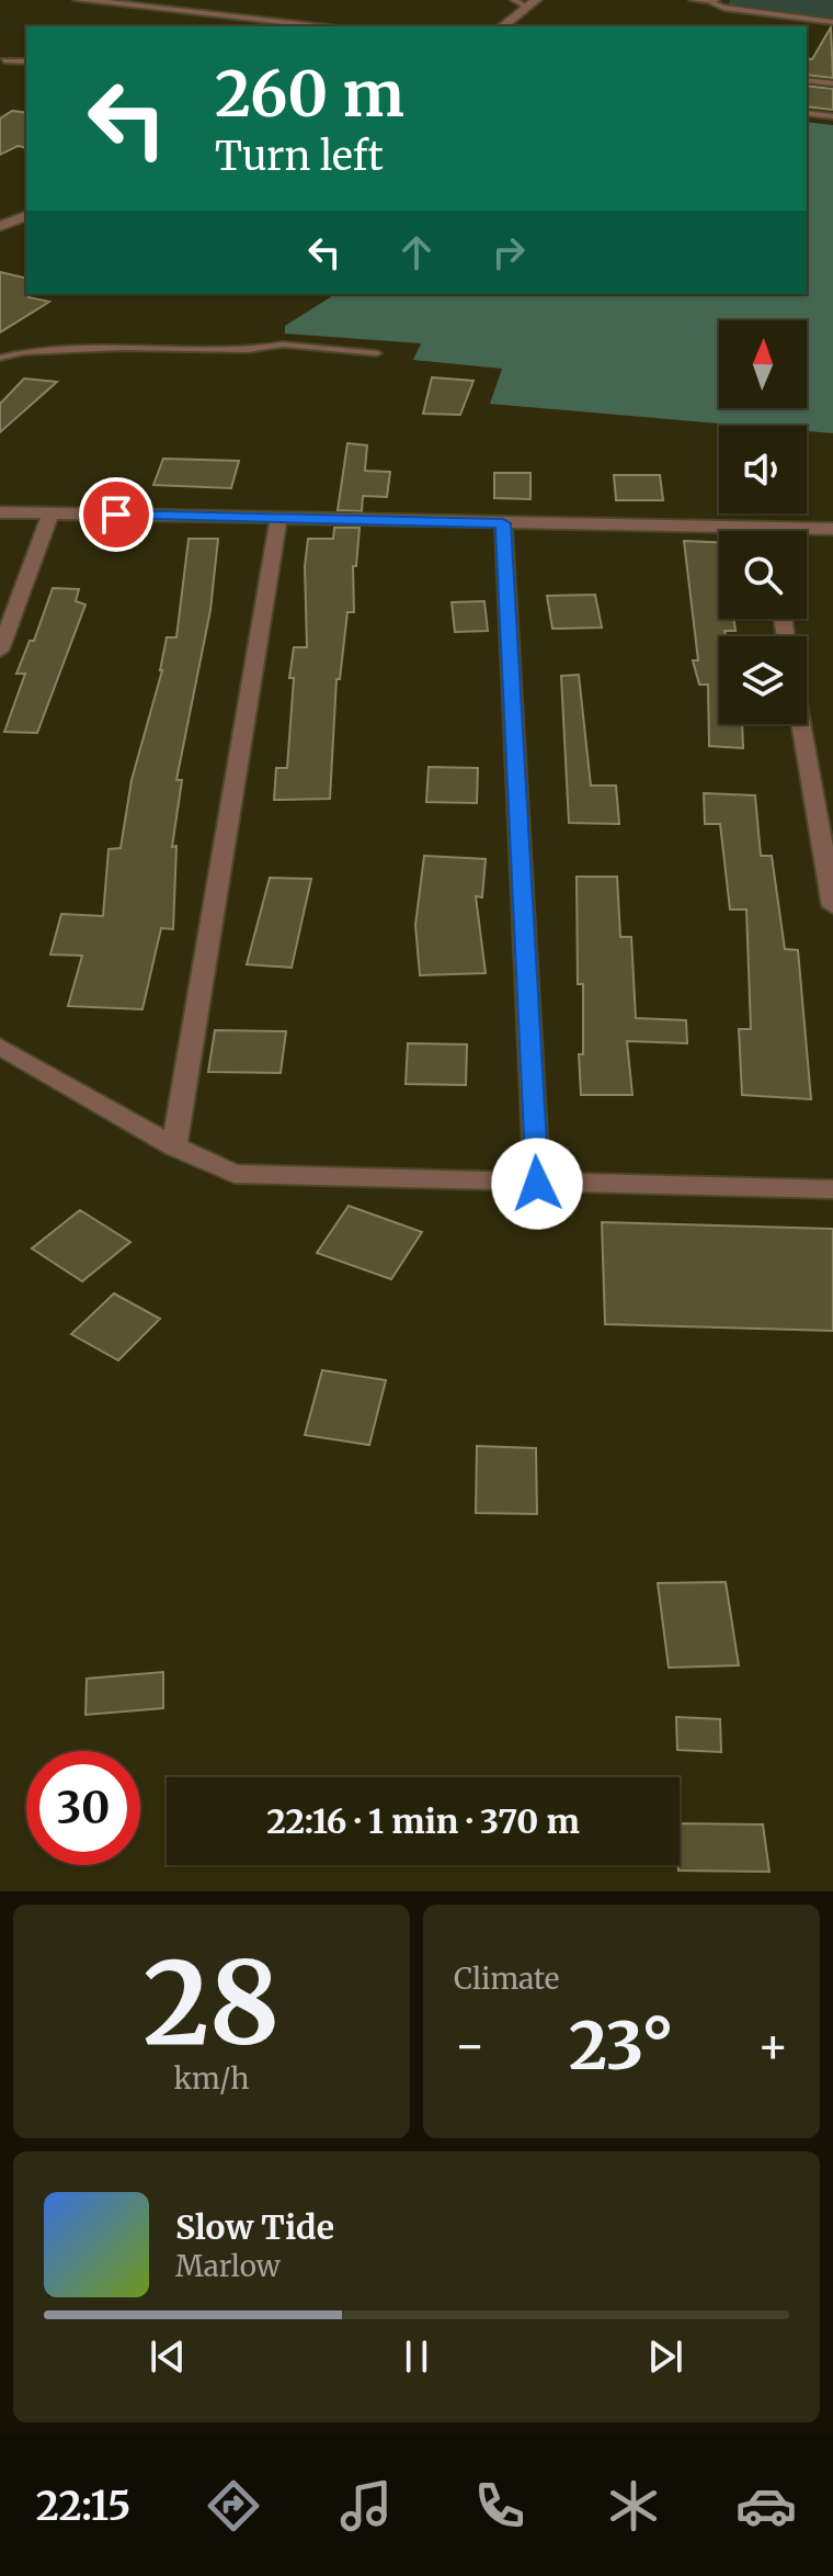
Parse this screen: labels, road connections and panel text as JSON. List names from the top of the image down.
{
  "north": "top",
  "page": {
    "turn": ["260 m", "Turn left"],
    "limit": "30",
    "trip": "22:16 · 1 min · 370 m",
    "tile": [
      ["28", "km/h"],
      "Climate"
    ],
    "heat": ["−", "23°", "+"],
    "song": ["Slow Tide", "Marlow"],
    "tabs": "22:15"
  }
}
